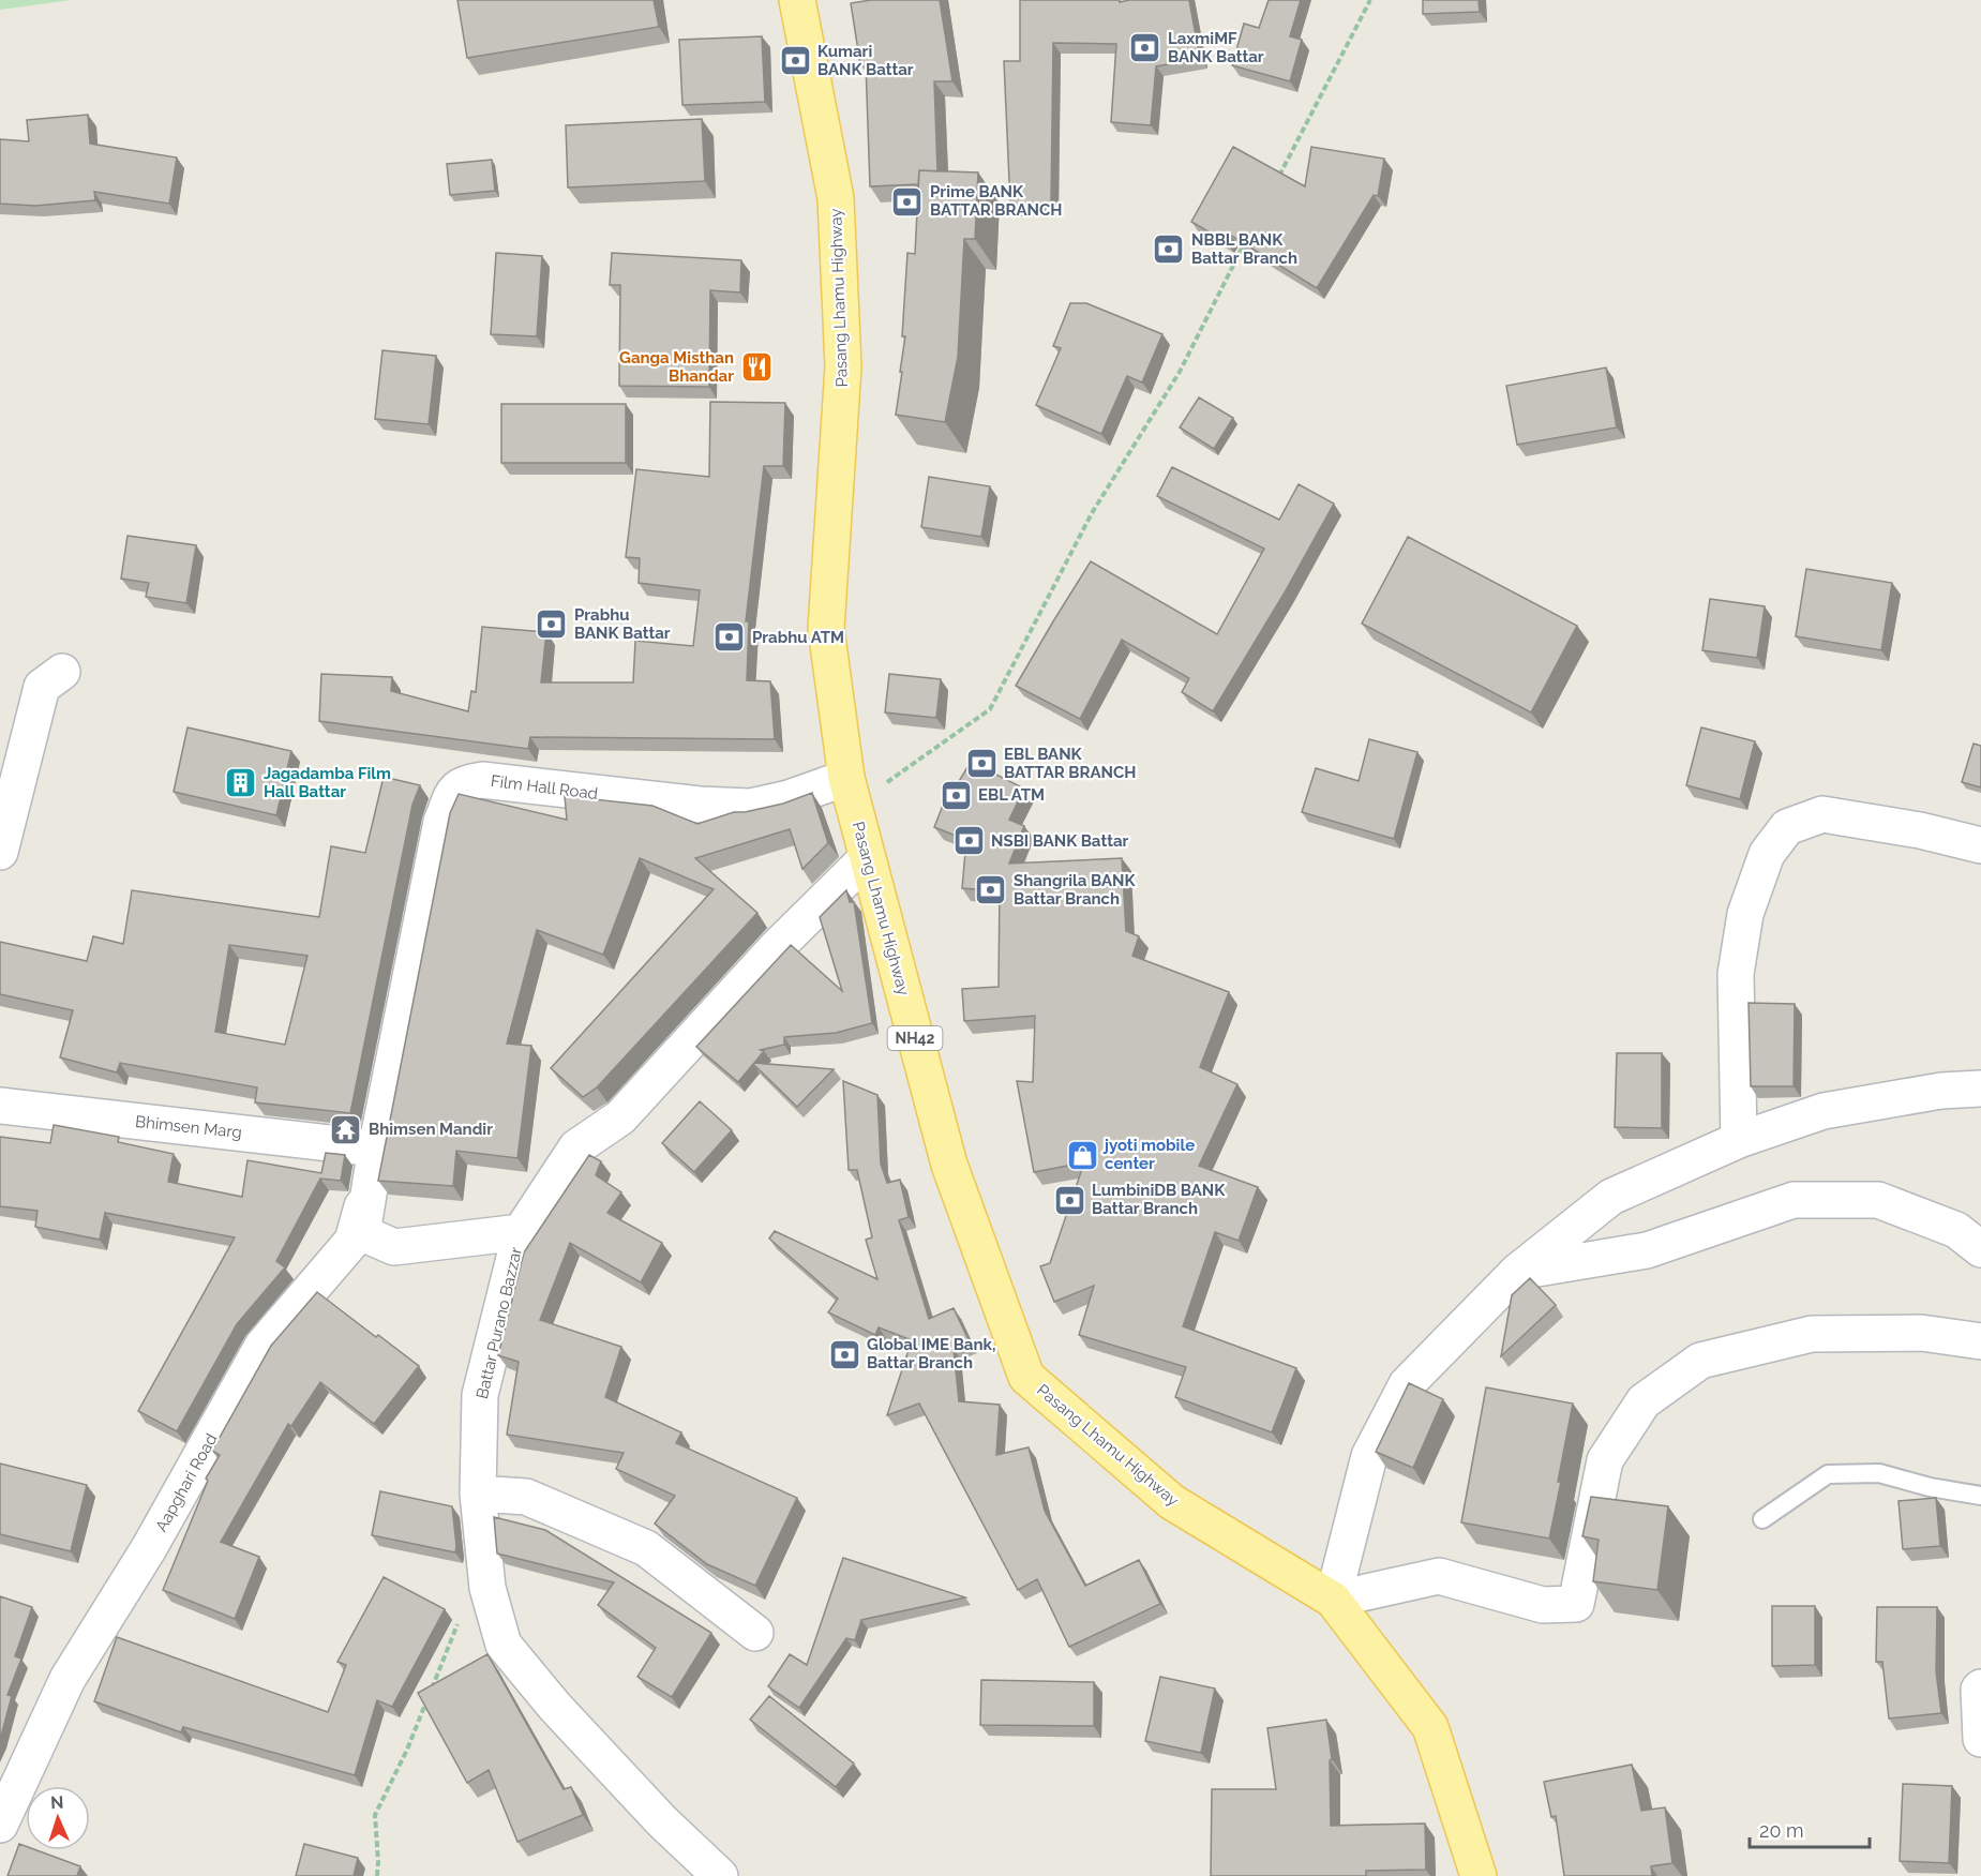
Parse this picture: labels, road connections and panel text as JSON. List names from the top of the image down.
{
  "streets": {
    "main road": ["Pasang Lhamu Highway", "NH42"],
    "street": [
      "Film Hall Road",
      "Bhimsen Marg",
      "Battar Purano Bazzar",
      "Aapghari Road"
    ]
  },
  "crossings": [
    ["Pasang Lhamu Highway", "Film Hall Road"],
    ["Pasang Lhamu Highway", "Battar Purano Bazzar"],
    ["Film Hall Road", "Bhimsen Marg"],
    ["Film Hall Road", "Aapghari Road"],
    ["Bhimsen Marg", "Aapghari Road"]
  ],
  "places": {
    "bank": [
      "LaxmiMF BANK Battar",
      "Kumari BANK Battar",
      "Prime BANK BATTAR BRANCH",
      "NBBL BANK Battar Branch",
      "Prabhu BANK Battar",
      "Prabhu ATM",
      "EBL BANK BATTAR BRANCH",
      "EBL ATM",
      "NSBI BANK Battar",
      "Shangrila BANK Battar Branch",
      "LumbiniDB BANK Battar Branch",
      "Global IME Bank, Battar Branch"
    ],
    "restaurant": ["Ganga Misthan Bhandar"],
    "building": ["Jagadamba Film Hall Battar"],
    "temple": ["Bhimsen Mandir"],
    "shop": ["jyoti mobile center"]
  },
  "scale_bar": "20 m",
  "north": "top"
}
